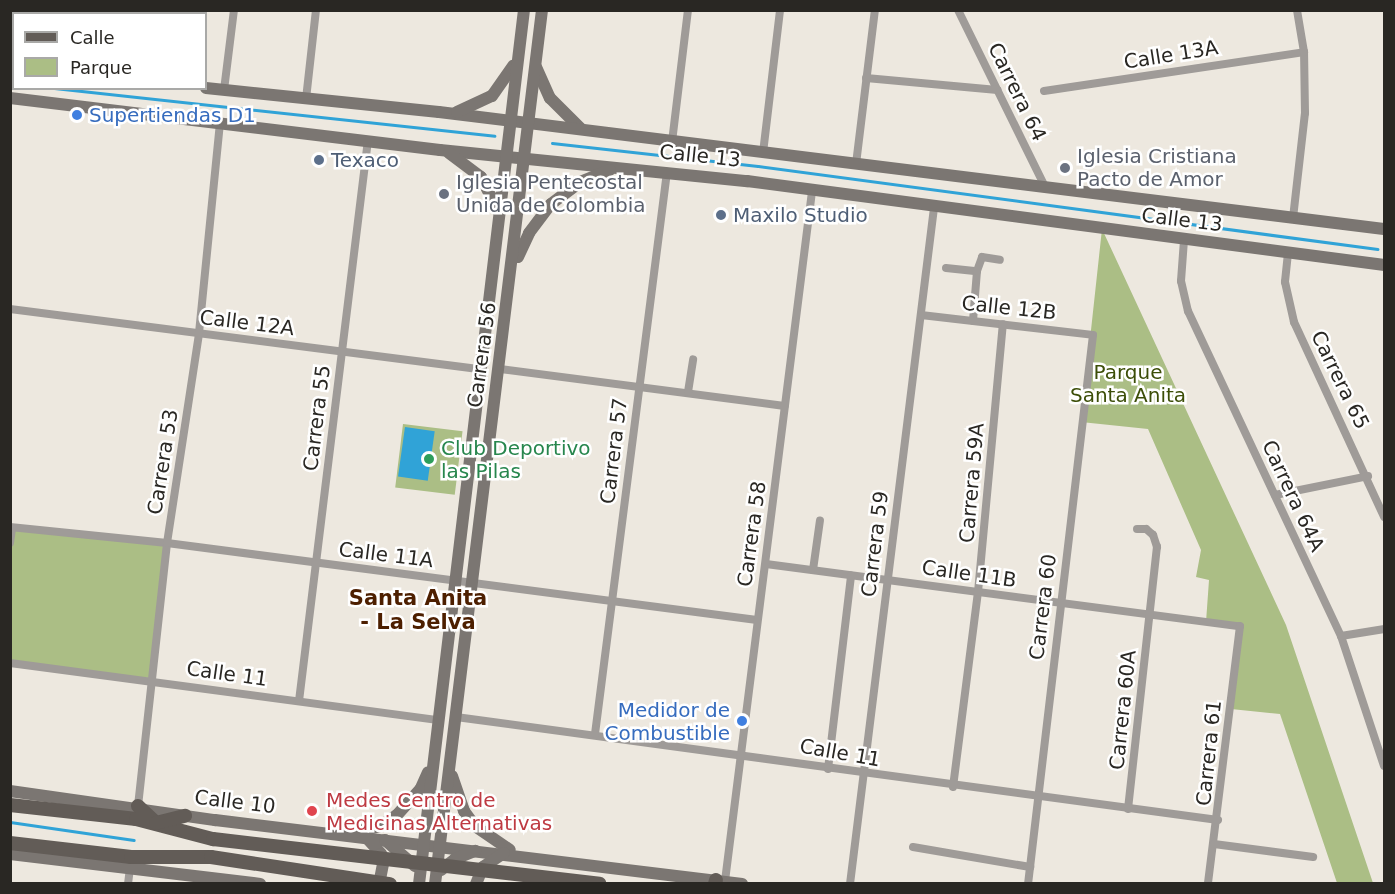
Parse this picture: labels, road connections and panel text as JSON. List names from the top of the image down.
{
  "streets": {
    "main road": ["Calle 10"],
    "street": [
      "Calle 13A",
      "Carrera 64",
      "Calle 13",
      "Calle 12B",
      "Calle 12A",
      "Carrera 56",
      "Carrera 65",
      "Carrera 55",
      "Carrera 57",
      "Carrera 53",
      "Carrera 59A",
      "Carrera 64A",
      "Carrera 58",
      "Carrera 59",
      "Calle 11A",
      "Calle 11B",
      "Carrera 60",
      "Calle 11",
      "Carrera 60A",
      "Carrera 61"
    ]
  },
  "crossings": [
    ["Carrera 64", "Calle 13"],
    ["Calle 13", "Carrera 56"],
    ["Calle 13", "Carrera 65"],
    ["Calle 13", "Carrera 55"],
    ["Calle 13", "Carrera 57"],
    ["Calle 13", "Carrera 53"],
    ["Calle 13", "Carrera 64A"],
    ["Calle 13", "Carrera 58"],
    ["Calle 13", "Carrera 59"],
    ["Calle 12B", "Carrera 59A"],
    ["Calle 12B", "Carrera 59"],
    ["Calle 12B", "Carrera 60"],
    ["Calle 12A", "Carrera 56"],
    ["Calle 12A", "Carrera 55"],
    ["Calle 12A", "Carrera 53"],
    ["Carrera 56", "Calle 11A"],
    ["Carrera 56", "Calle 11"],
    ["Carrera 56", "Calle 10"],
    ["Carrera 55", "Calle 11A"],
    ["Carrera 55", "Calle 11"],
    ["Carrera 57", "Calle 11A"],
    ["Carrera 57", "Calle 11"],
    ["Carrera 53", "Calle 11A"],
    ["Carrera 53", "Calle 11"],
    ["Carrera 53", "Calle 10"],
    ["Carrera 59A", "Calle 11B"],
    ["Carrera 59A", "Calle 11"],
    ["Carrera 58", "Calle 11A"],
    ["Carrera 58", "Calle 11B"],
    ["Carrera 58", "Calle 11"],
    ["Carrera 58", "Calle 10"],
    ["Carrera 59", "Calle 11B"],
    ["Carrera 59", "Calle 11"],
    ["Calle 11B", "Carrera 60"],
    ["Calle 11B", "Carrera 60A"],
    ["Calle 11B", "Carrera 61"],
    ["Carrera 60", "Calle 11"],
    ["Calle 11", "Carrera 60A"],
    ["Calle 11", "Carrera 61"]
  ],
  "districts": ["Santa Anita - La Selva"],
  "parks": ["Parque Santa Anita"],
  "places": [
    "Supertiendas D1",
    "Texaco",
    "Iglesia Cristiana Pacto de Amor",
    "Iglesia Pentecostal Unida de Colombia",
    "Maxilo Studio",
    "Club Deportivo las Pilas",
    "Medidor de Combustible",
    "Medes Centro de Medicinas Alternativas"
  ],
  "legend": ["Calle", "Parque"]
}
